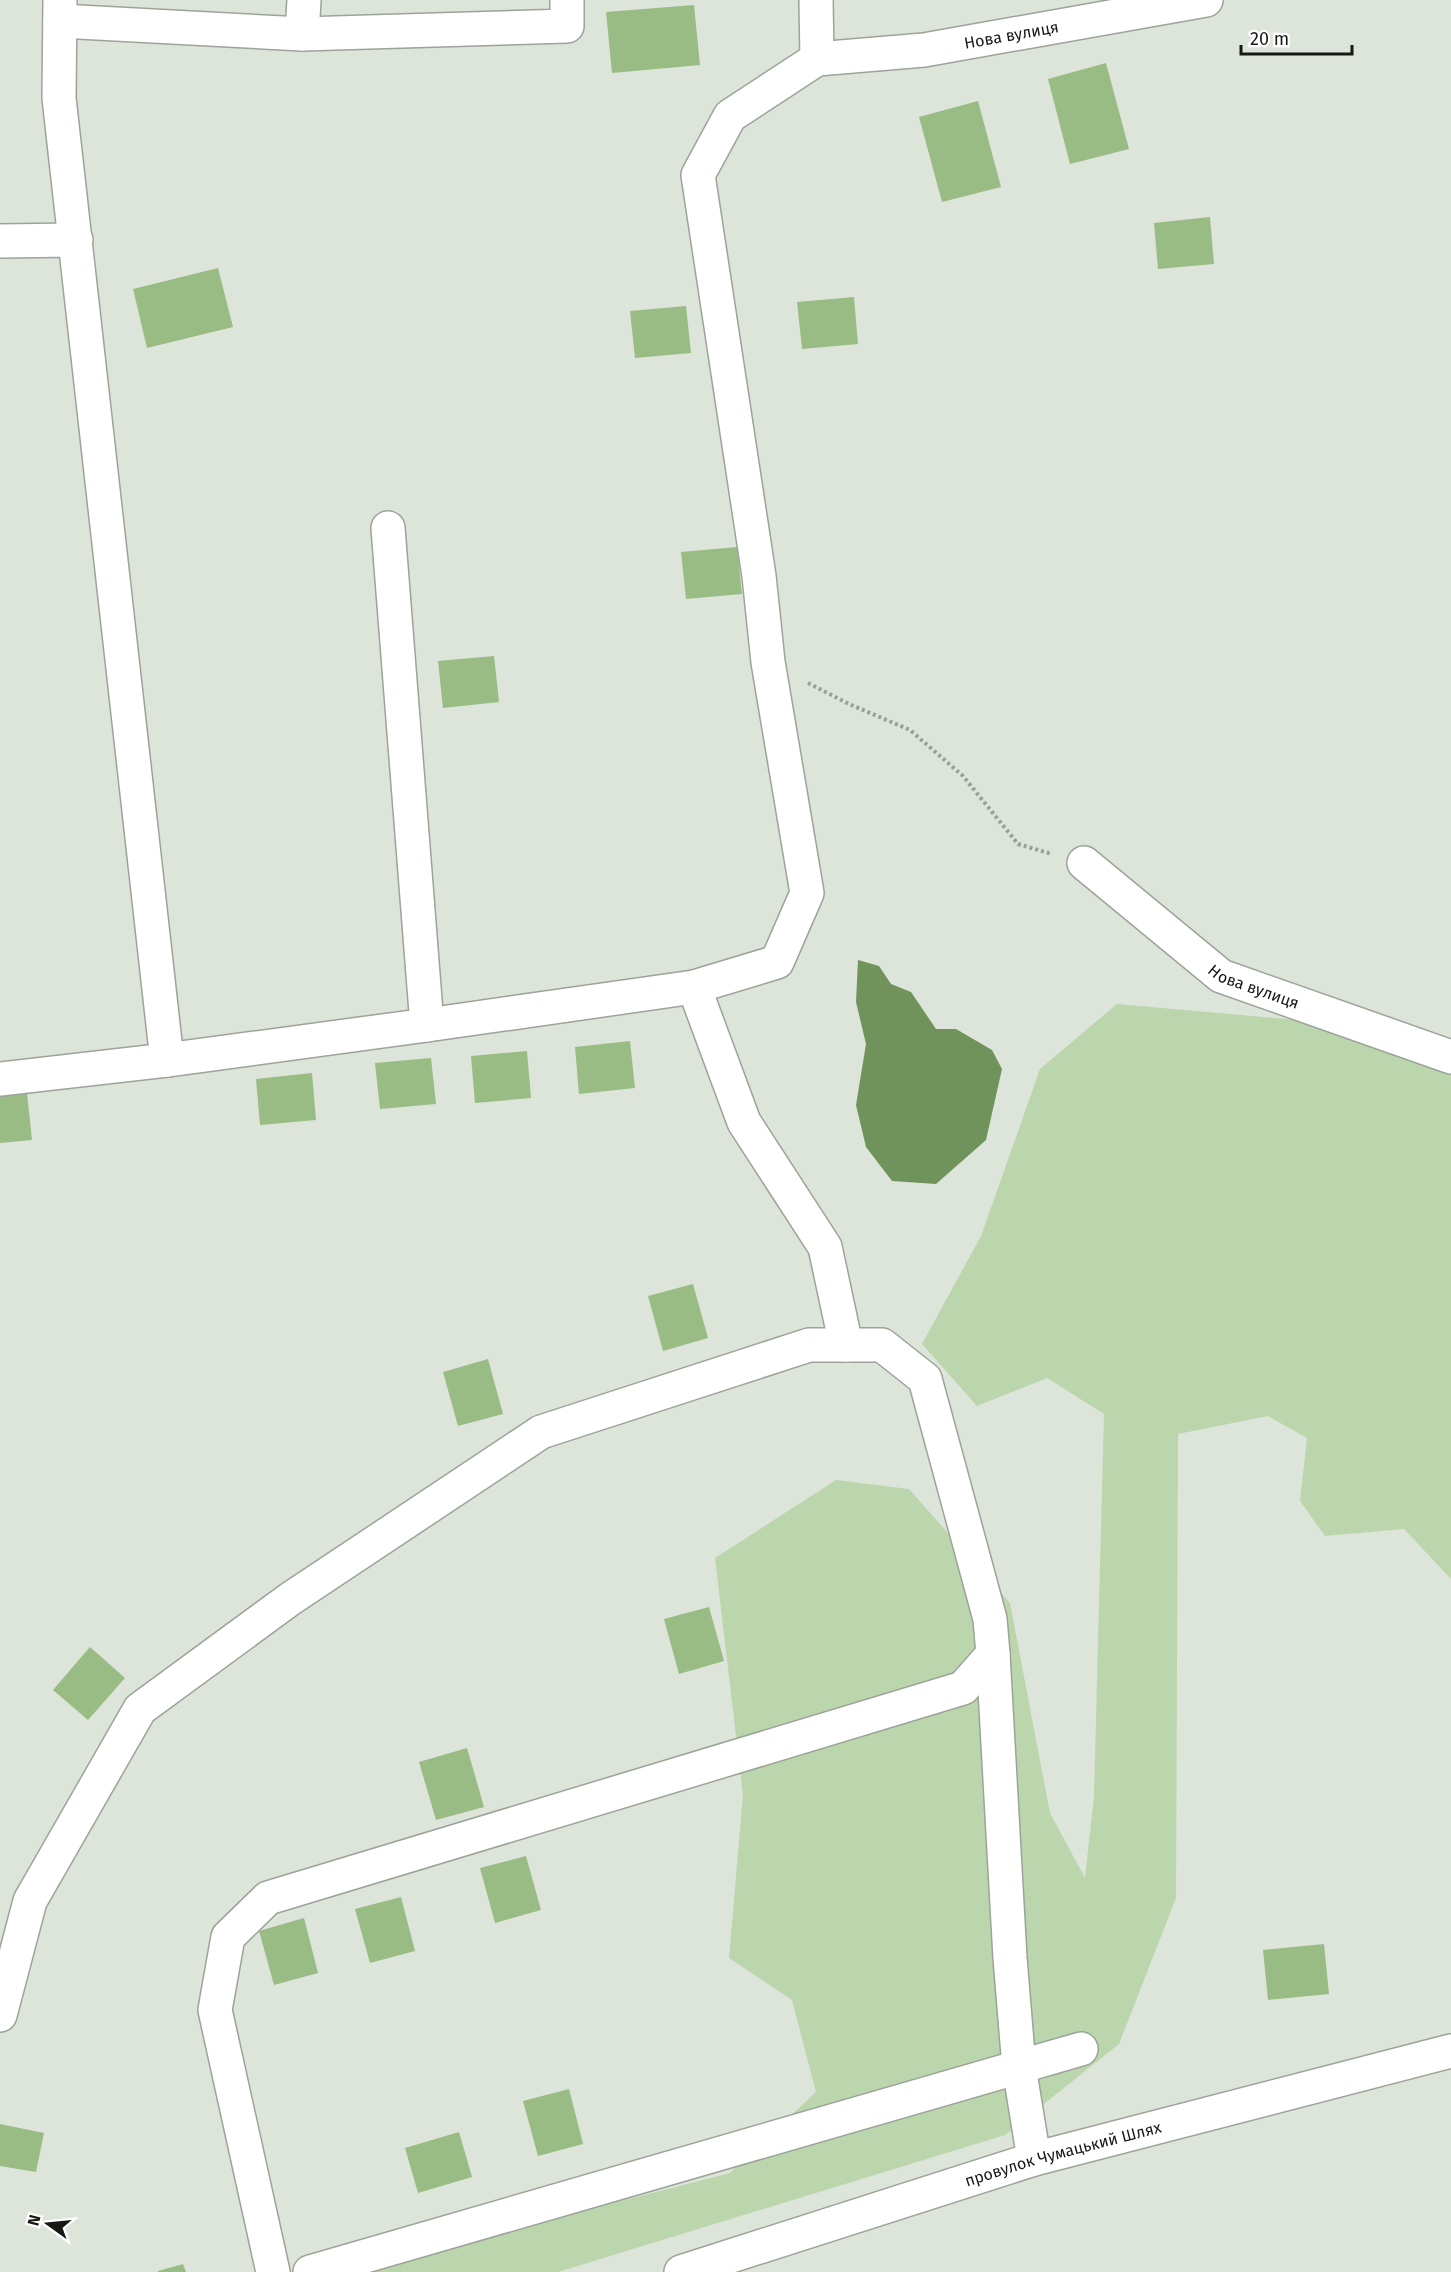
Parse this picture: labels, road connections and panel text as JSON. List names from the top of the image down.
{
  "streets": {
    "street": ["Нова вулиця", "провулок Чумацький Шлях"]
  },
  "scale_bar": "20 m",
  "north": "left"
}
